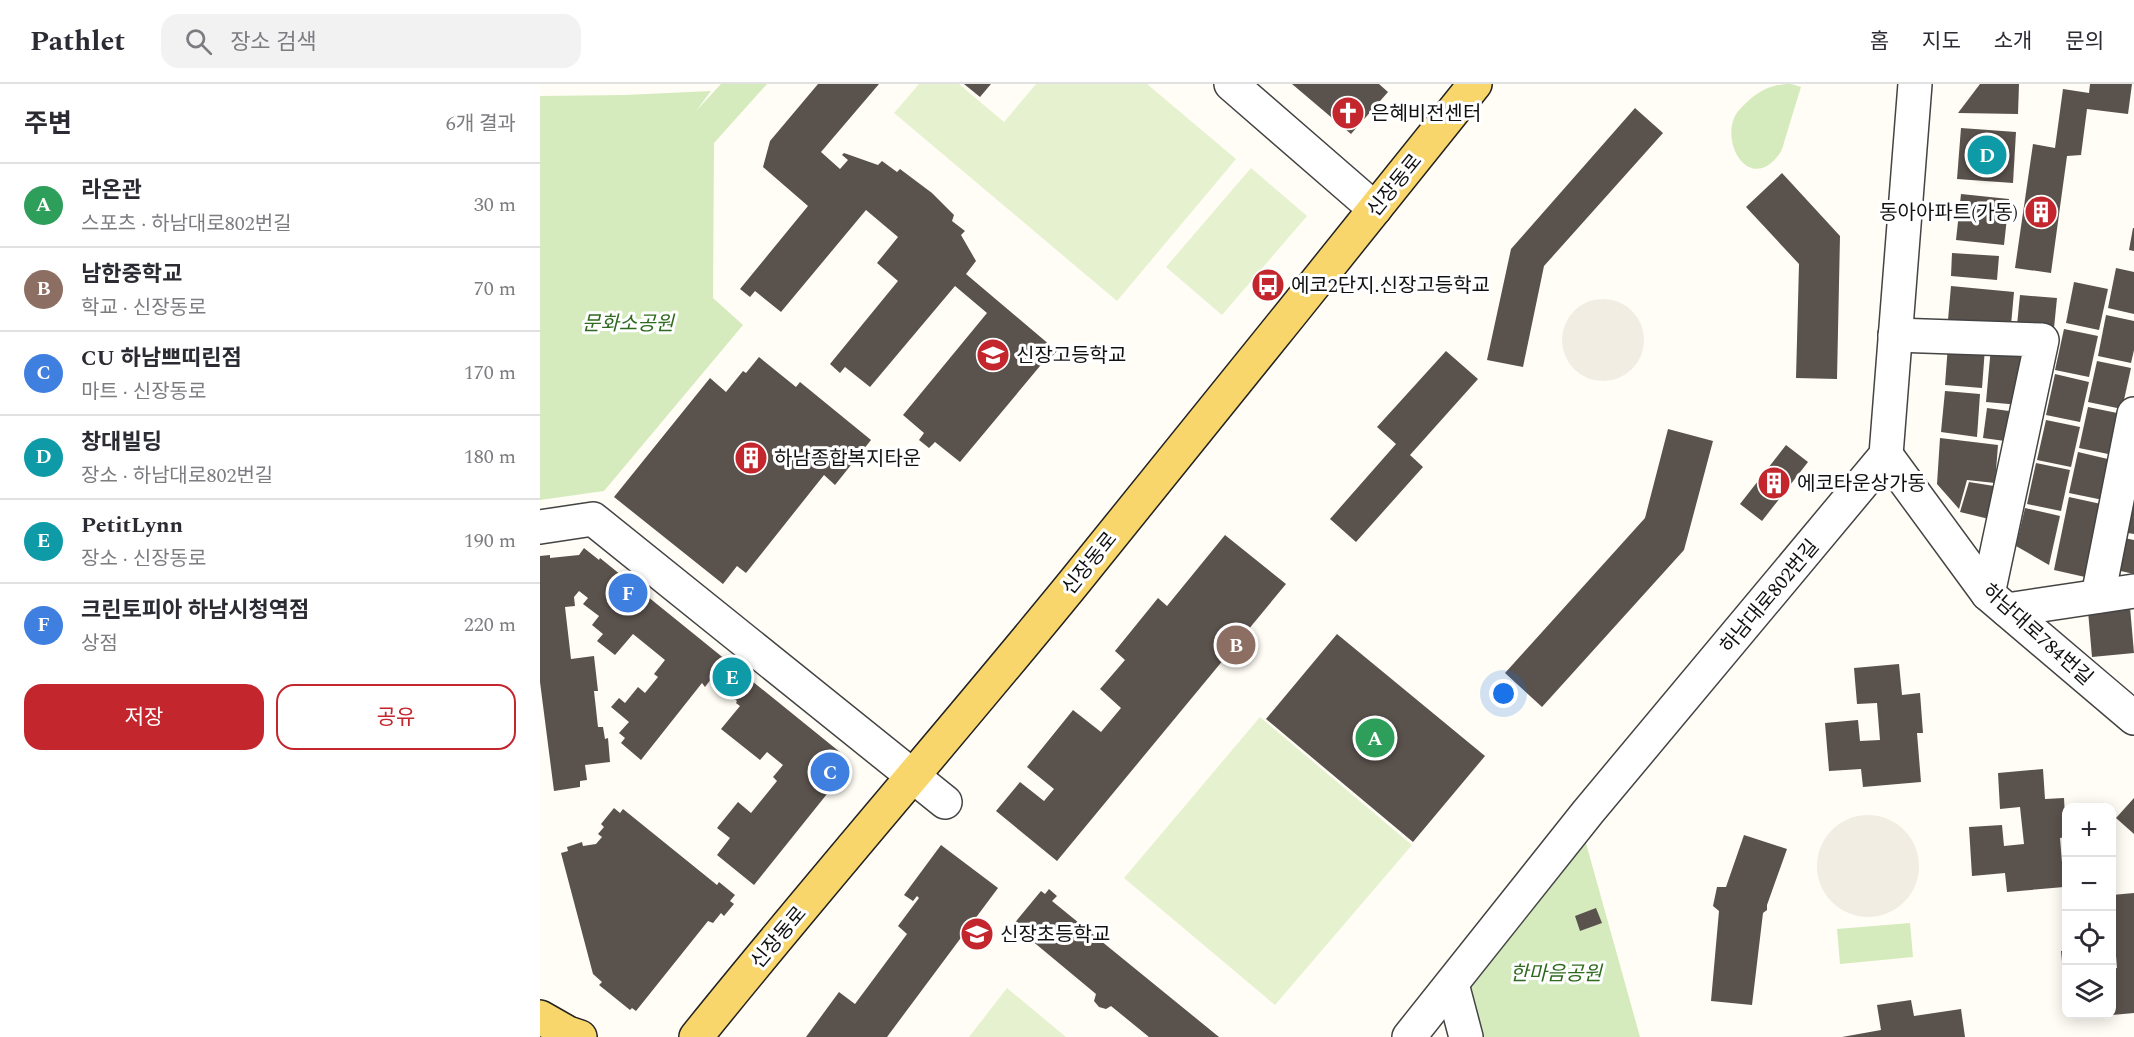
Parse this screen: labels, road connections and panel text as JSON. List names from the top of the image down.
{
  "streets": {
    "main road": ["신장동로"],
    "street": ["하남대로802번길", "하남대로784번길"]
  },
  "crossings": [
    ["하남대로802번길", "하남대로784번길"]
  ],
  "parks": ["문화소공원", "한마음공원"],
  "places": {
    "church": ["은혜비전센터"],
    "building": ["동아아파트(가동)", "하남종합복지타운", "에코타운상가동"],
    "bus stop": ["에코2단지.신장고등학교"],
    "school or university": ["신장고등학교", "신장초등학교"]
  },
  "page": {
    "header": "Pathlet",
    "search": "장소 검색",
    "nav": [
      "홈",
      "지도",
      "소개",
      "문의"
    ],
    "heading": ["주변", "6개 결과"],
    "pins": [
      "D",
      "F",
      "B",
      "E",
      "A",
      "C"
    ],
    "list": [
      {
        "mark": "A",
        "name": "라온관",
        "note": "스포츠 · 하남대로802번길",
        "value": "30 m"
      },
      {
        "mark": "B",
        "name": "남한중학교",
        "note": "학교 · 신장동로",
        "value": "70 m"
      },
      {
        "mark": "C",
        "name": "CU 하남쁘띠린점",
        "note": "마트 · 신장동로",
        "value": "170 m"
      },
      {
        "mark": "D",
        "name": "창대빌딩",
        "note": "장소 · 하남대로802번길",
        "value": "180 m"
      },
      {
        "mark": "E",
        "name": "PetitLynn",
        "note": "장소 · 신장동로",
        "value": "190 m"
      },
      {
        "mark": "F",
        "name": "크린토피아 하남시청역점",
        "note": "상점",
        "value": "220 m"
      }
    ],
    "buttons": ["저장", "공유"],
    "map_buttons": ["+", "−"]
  }
}
